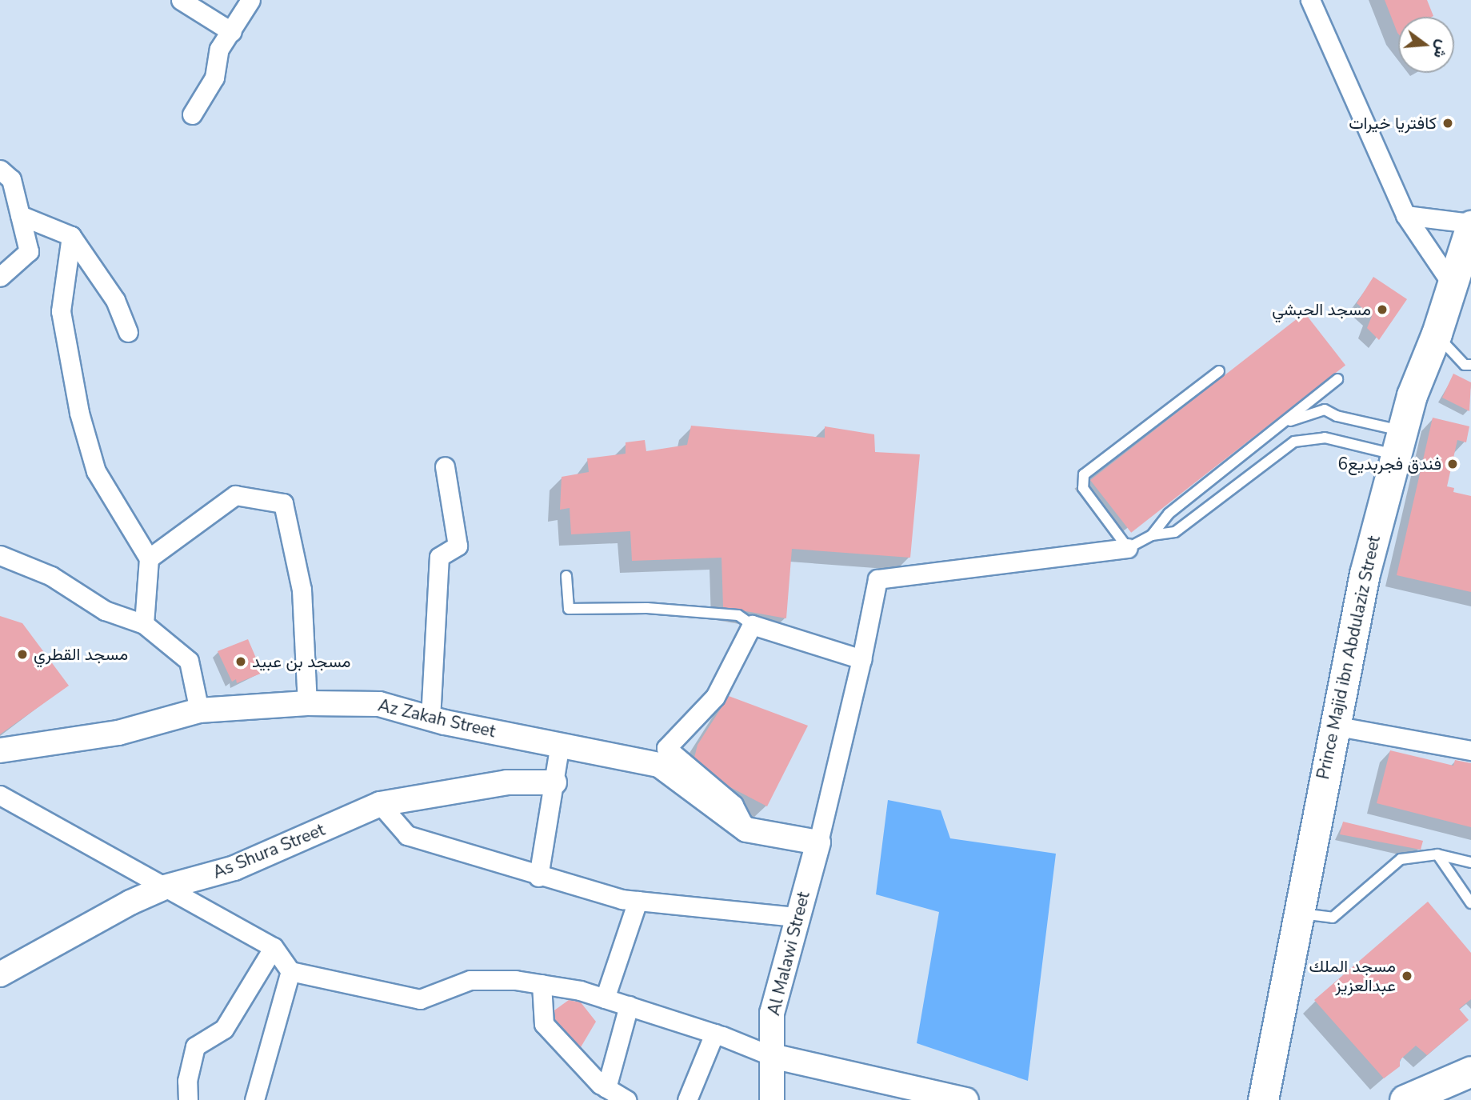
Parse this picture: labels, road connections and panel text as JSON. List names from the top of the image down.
{
  "streets": {
    "main road": ["Prince Majid ibn Abdulaziz Street"],
    "street": ["Az Zakah Street", "As Shura Street", "Al Malawi Street"]
  },
  "crossings": [
    ["Az Zakah Street", "Al Malawi Street"]
  ],
  "places": [
    "كافتريا خيرات",
    "مسجد الحبشي",
    "فندق فجربديع6",
    "مسجد القطري",
    "مسجد بن عبيد",
    "مسجد الملك عبدالعزيز"
  ],
  "north": "right"
}
